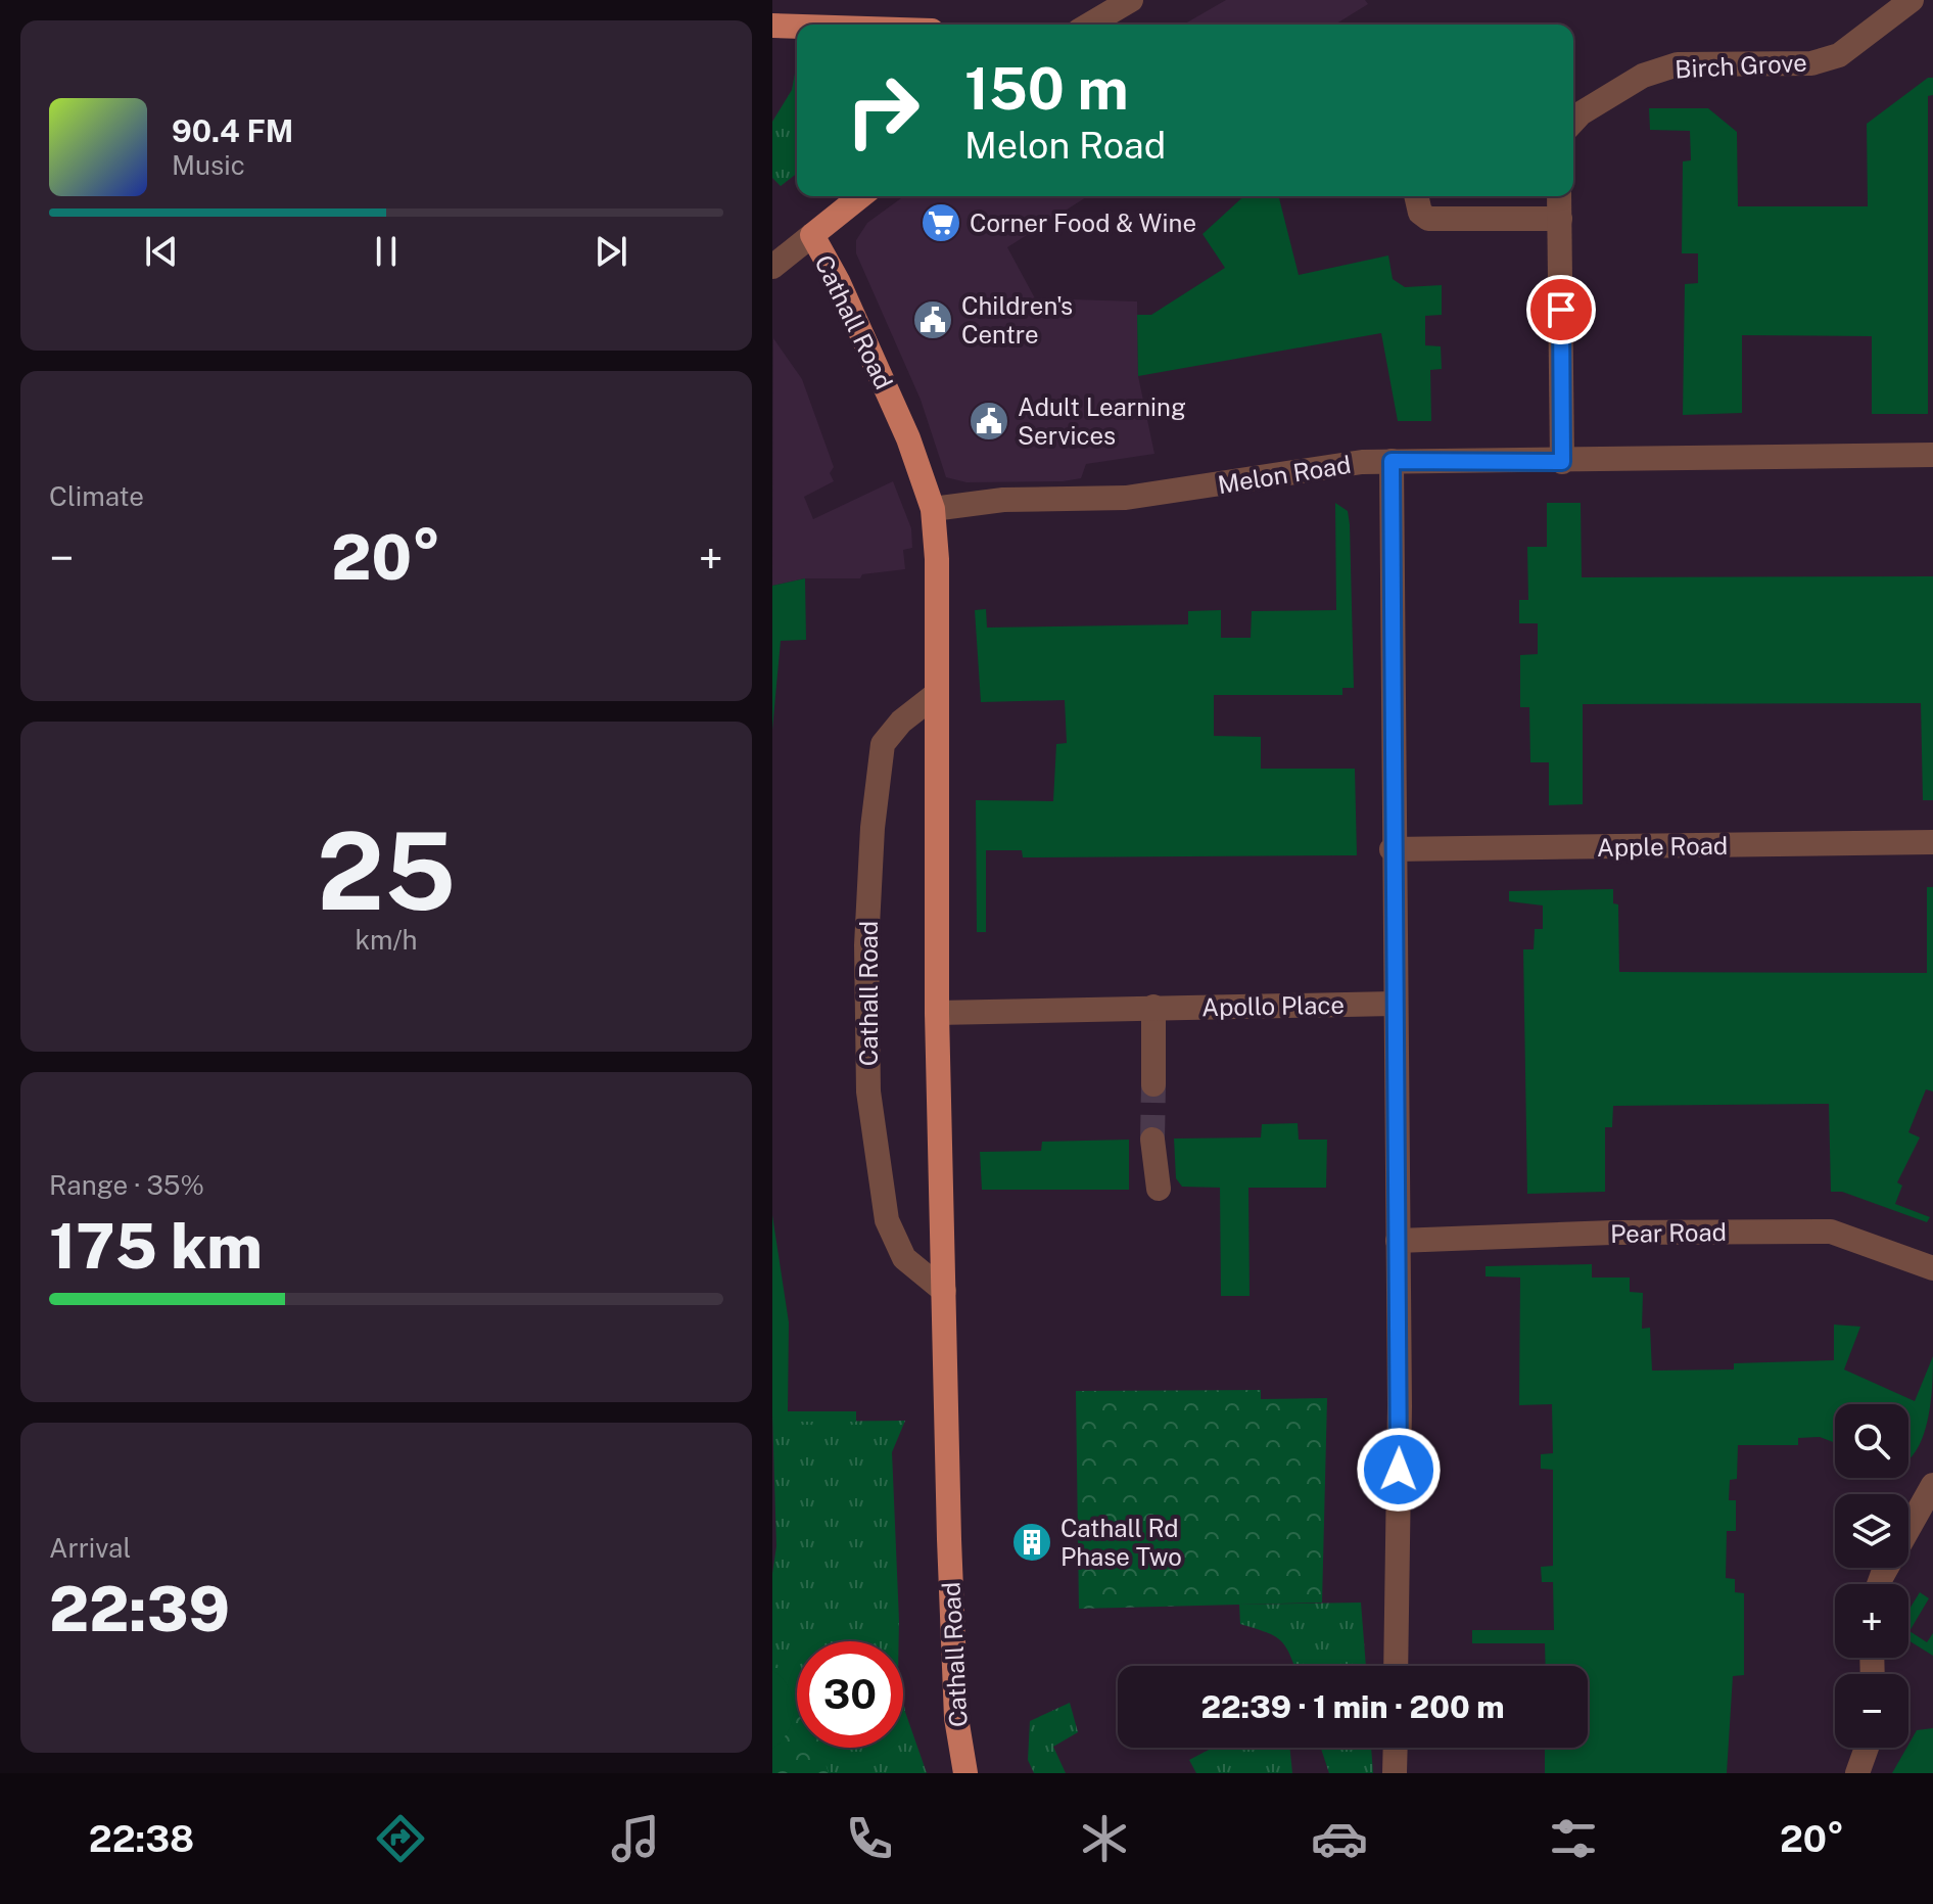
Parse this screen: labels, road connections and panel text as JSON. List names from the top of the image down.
{
  "streets": {
    "main road": ["Cathall Road"],
    "street": [
      "Birch Grove",
      "Melon Road",
      "Apple Road",
      "Apollo Place",
      "Pear Road"
    ]
  },
  "crossings": [
    ["Cathall Road", "Melon Road"],
    ["Cathall Road", "Apollo Place"]
  ],
  "places": {
    "supermarket": ["Corner Food & Wine"],
    "public building": ["Children's Centre", "Adult Learning Services"],
    "building": ["Cathall Rd Phase Two"]
  },
  "page": {
    "turn": ["150 m", "Melon Road"],
    "song": ["90.4 FM", "Music"],
    "tile": [
      "Climate",
      ["25", "km/h"],
      ["Range · 35%", "175 km"],
      ["Arrival", "22:39"]
    ],
    "heat": ["−", "20°", "+"],
    "map_buttons": ["+", "−"],
    "limit": "30",
    "trip": "22:39 · 1 min · 200 m",
    "tabs": ["22:38", "20°"]
  }
}
